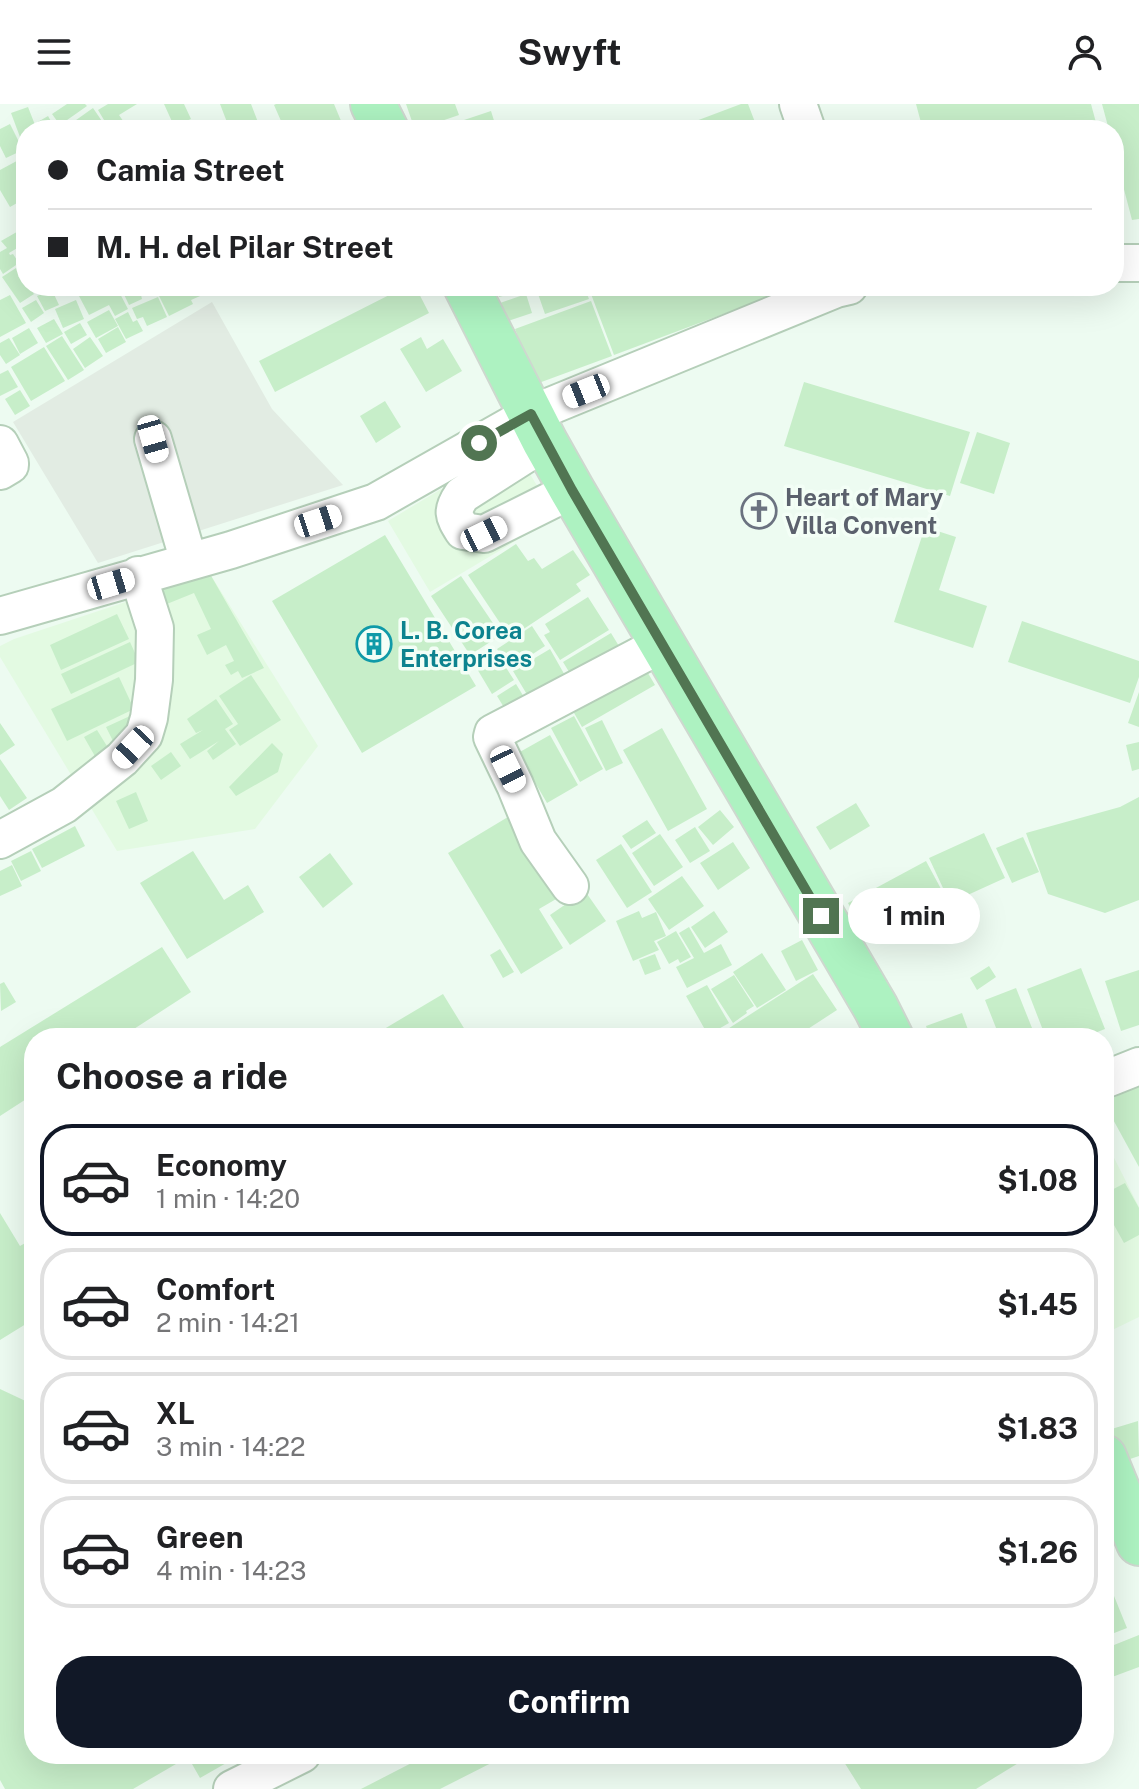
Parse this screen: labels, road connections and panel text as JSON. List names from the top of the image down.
{
  "places": {
    "church": ["Heart of Mary Villa Convent"],
    "building": ["L. B. Corea Enterprises"]
  },
  "page": {
    "header": "Swyft",
    "banner": ["Camia Street", "M. H. del Pilar Street"],
    "bubble": "1 min",
    "heading": "Choose a ride",
    "list": [
      {
        "name": "Economy",
        "note": "1 min · 14:20",
        "value": "$1.08"
      },
      {
        "name": "Comfort",
        "note": "2 min · 14:21",
        "value": "$1.45"
      },
      {
        "name": "XL",
        "note": "3 min · 14:22",
        "value": "$1.83"
      },
      {
        "name": "Green",
        "note": "4 min · 14:23",
        "value": "$1.26"
      }
    ],
    "buttons": "Confirm"
  }
}
